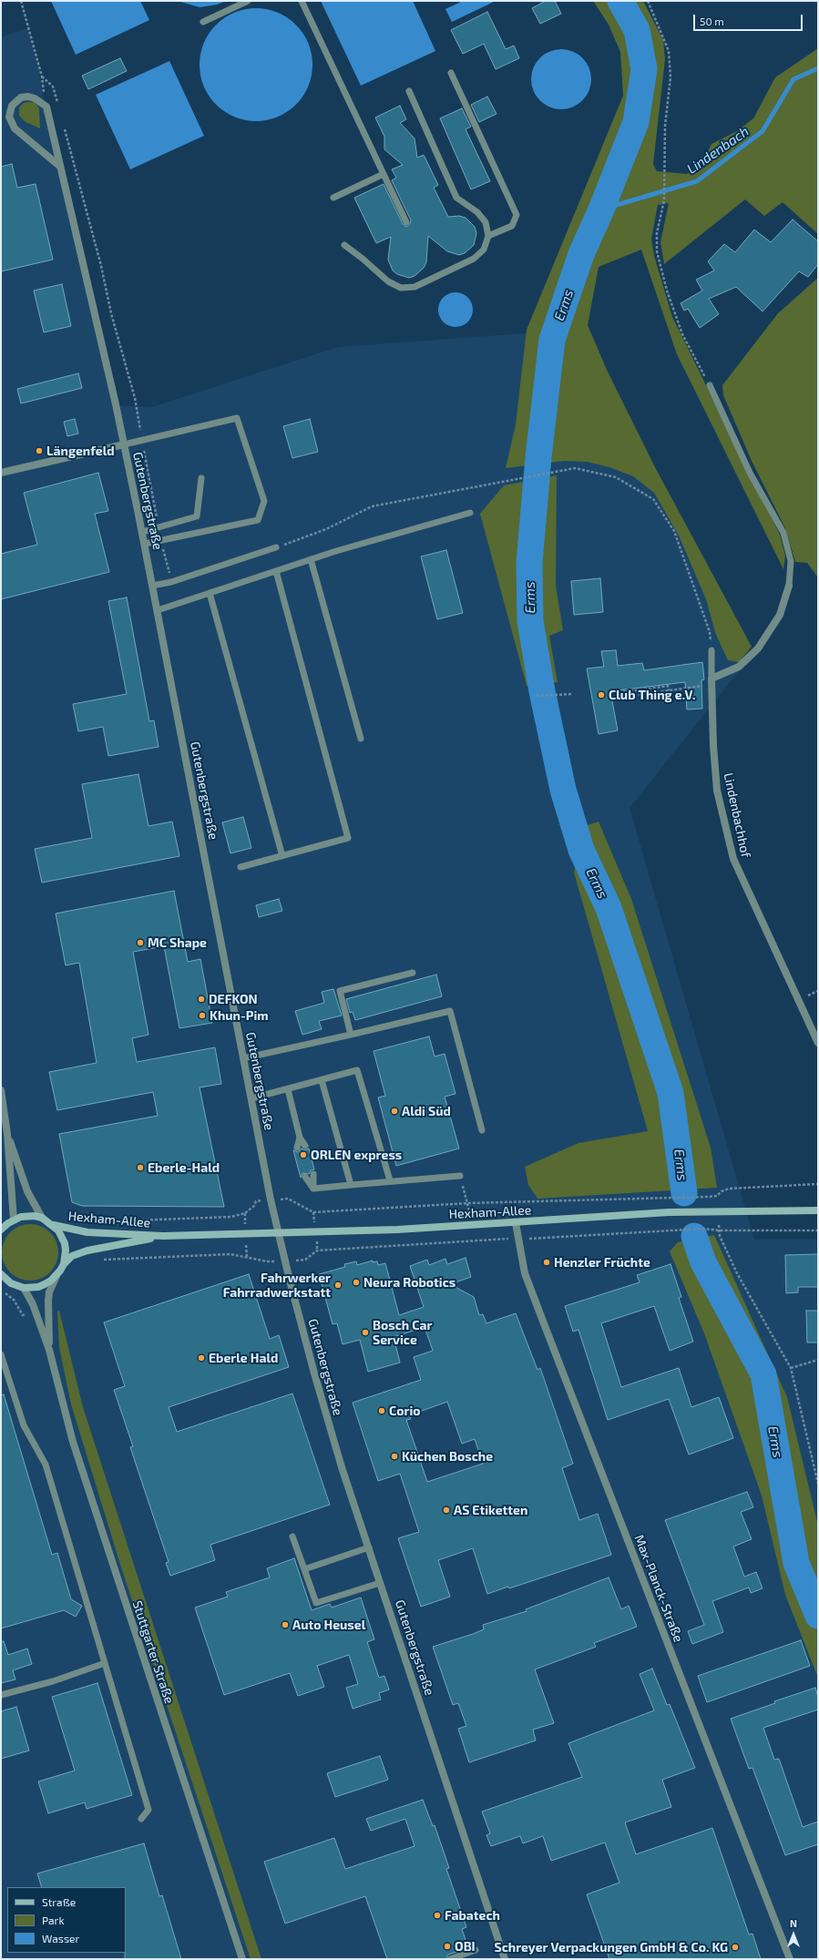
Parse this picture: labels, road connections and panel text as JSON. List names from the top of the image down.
{
  "streets": {
    "main road": ["Hexham-Allee"],
    "street": [
      "Gutenbergstraße",
      "Lindenbachhof",
      "Max-Planck-Straße",
      "Stuttgarter Straße"
    ]
  },
  "crossings": [
    ["Gutenbergstraße", "Hexham-Allee"],
    ["Hexham-Allee", "Max-Planck-Straße"]
  ],
  "water": ["Lindenbach", "Erms"],
  "places": [
    "Längenfeld",
    "Club Thing e.V.",
    "MC Shape",
    "DEFKON",
    "Khun-Pim",
    "Aldi Süd",
    "ORLEN express",
    "Eberle-Hald",
    "Henzler Früchte",
    "Neura Robotics",
    "Fahrwerker Fahrradwerkstatt",
    "Bosch Car Service",
    "Eberle Hald",
    "Corio",
    "Küchen Bosche",
    "AS Etiketten",
    "Auto Heusel",
    "Fabatech",
    "OBI",
    "Schreyer Verpackungen GmbH & Co. KG"
  ],
  "legend": ["Straße", "Park", "Wasser"],
  "scale_bar": "50 m",
  "north": "top"
}
